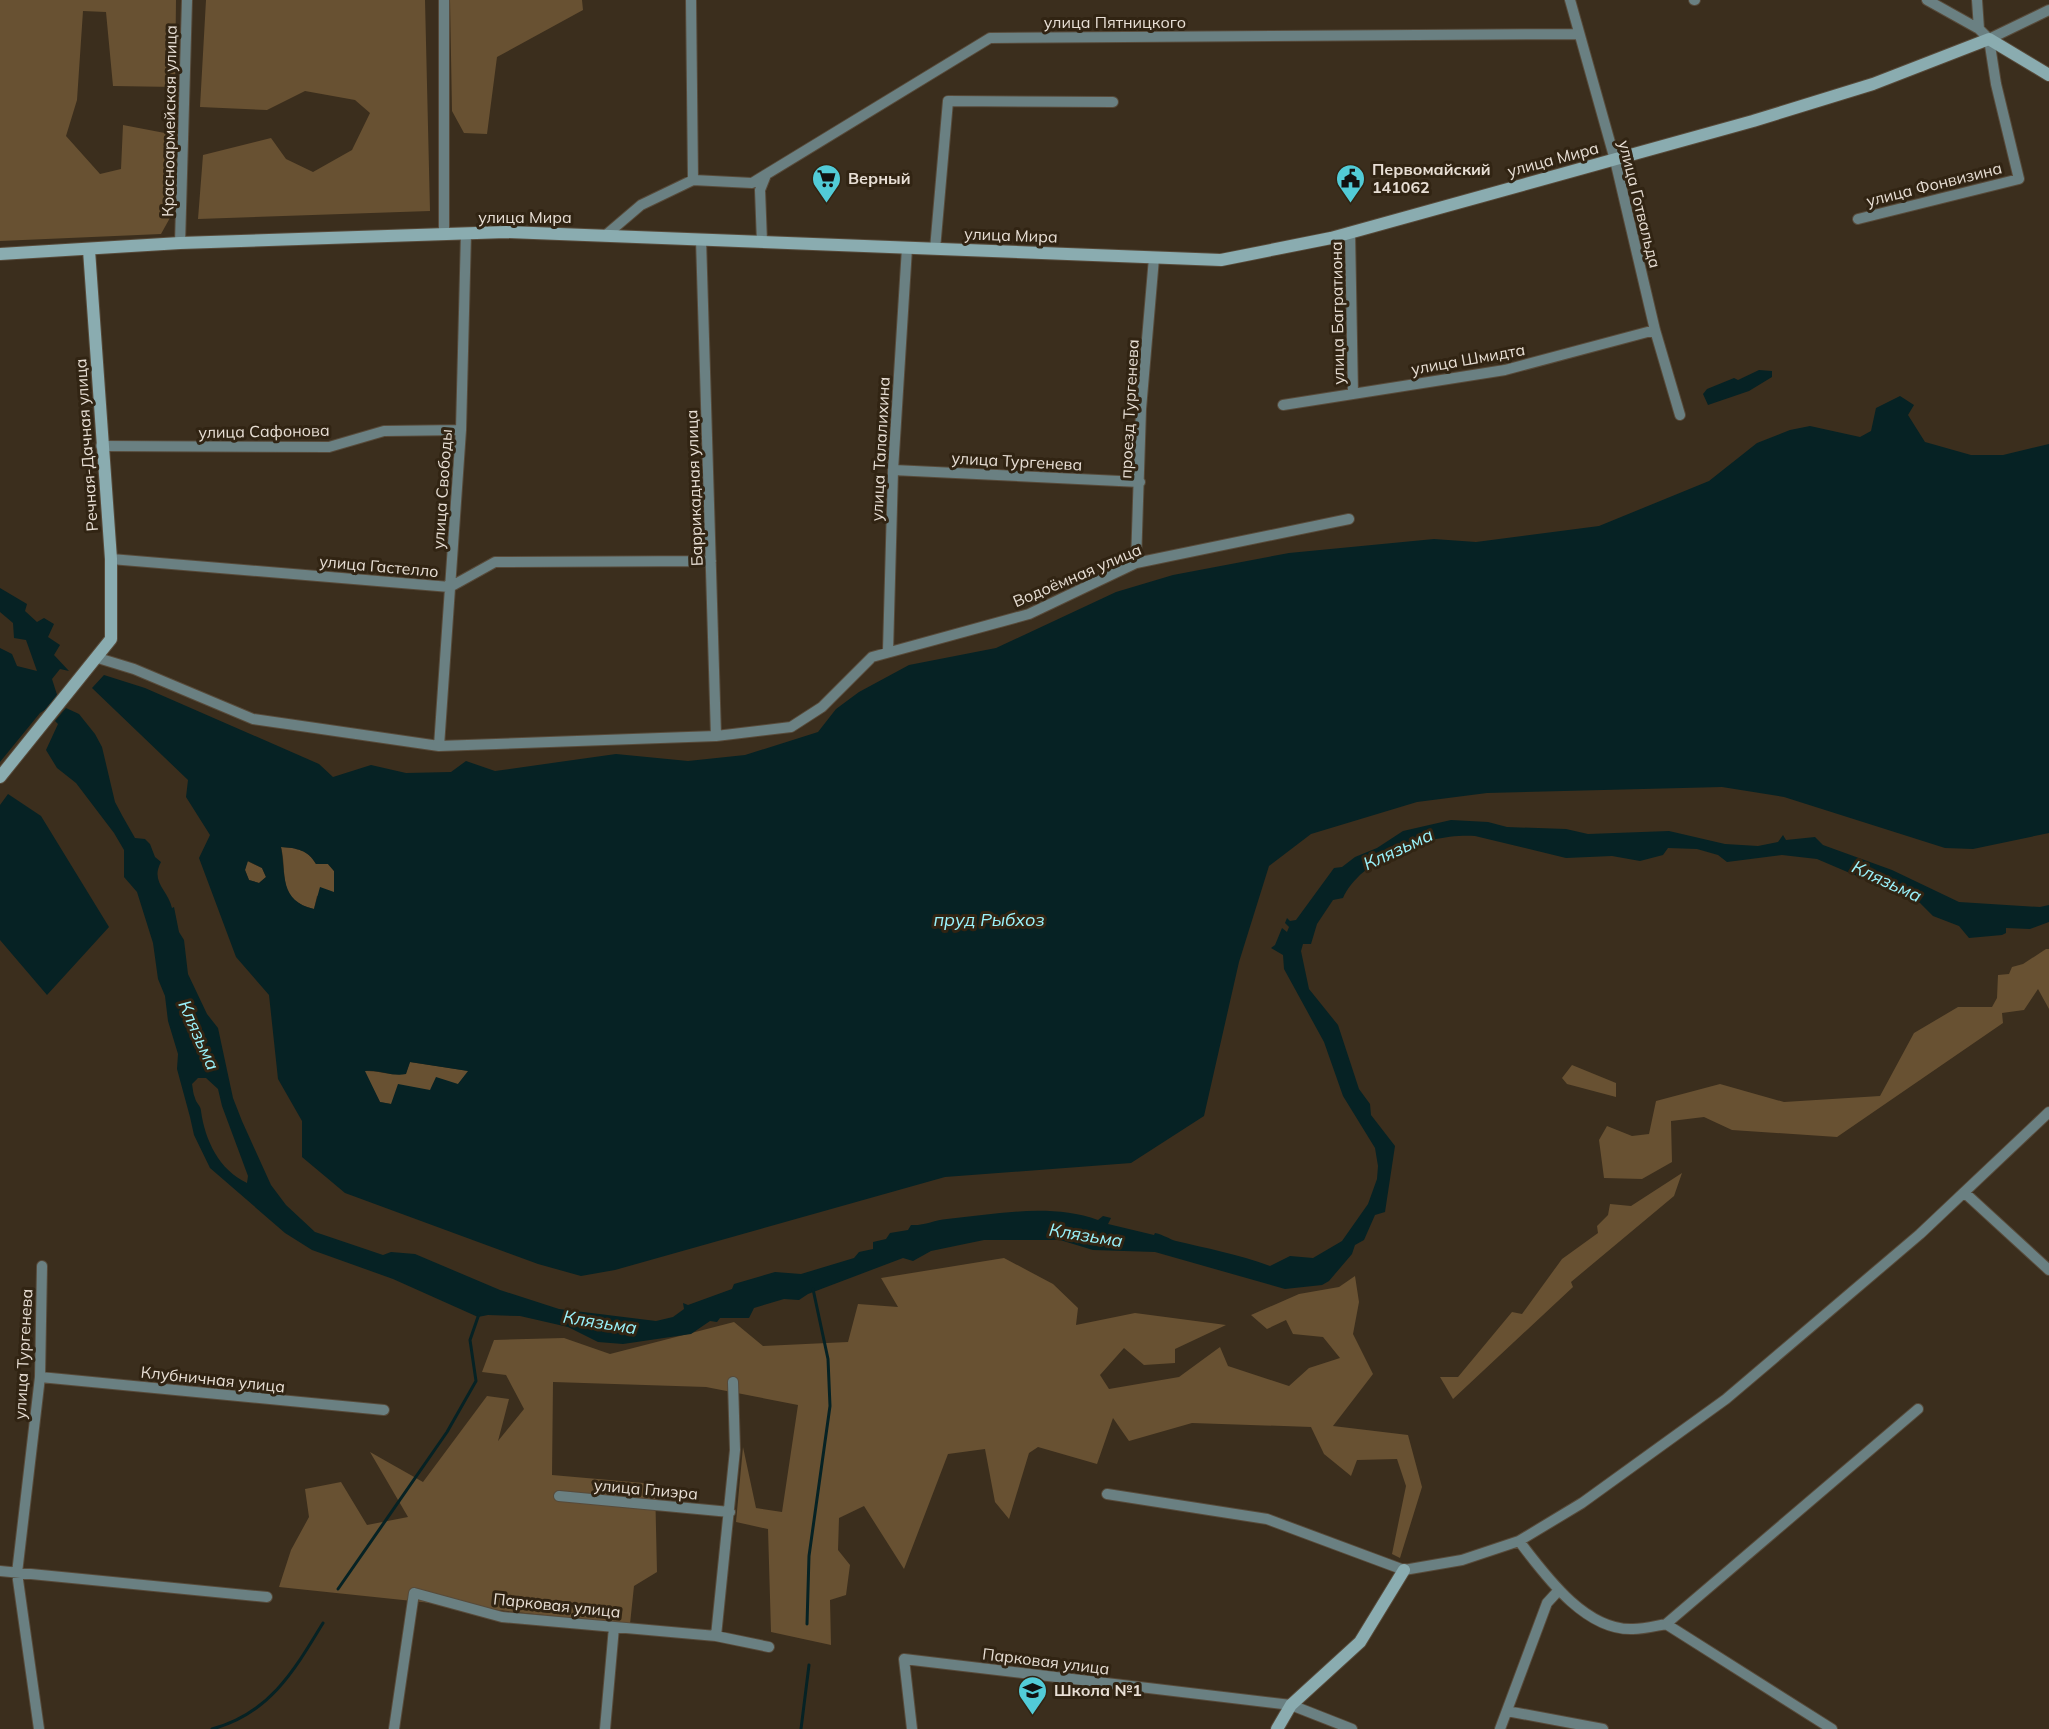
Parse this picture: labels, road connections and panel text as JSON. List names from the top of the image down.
{
  "streets": {
    "street": [
      "улица Пятницкого",
      "Красноармейская улица",
      "улица Мира",
      "улица Фонвизина",
      "улица Готвальда",
      "улица Багратиона",
      "улица Шмидта",
      "проезд Тургенева",
      "улица Сафонова",
      "Речная-Дачная улица",
      "улица Талалихина",
      "улица Тургенева",
      "Баррикадная улица",
      "улица Свободы",
      "улица Гастелло",
      "Водоёмная улица",
      "Клубничная улица",
      "улица Глиэра",
      "Парковая улица"
    ]
  },
  "crossings": [
    ["улица Пятницкого", "улица Готвальда"],
    ["Красноармейская улица", "улица Мира"],
    ["улица Мира", "улица Фонвизина"],
    ["улица Мира", "улица Готвальда"],
    ["улица Мира", "улица Багратиона"],
    ["улица Мира", "проезд Тургенева"],
    ["улица Мира", "Речная-Дачная улица"],
    ["улица Мира", "улица Талалихина"],
    ["улица Мира", "Баррикадная улица"],
    ["улица Мира", "улица Свободы"],
    ["улица Готвальда", "улица Шмидта"],
    ["улица Багратиона", "улица Шмидта"],
    ["проезд Тургенева", "улица Тургенева"],
    ["проезд Тургенева", "Водоёмная улица"],
    ["улица Сафонова", "Речная-Дачная улица"],
    ["улица Сафонова", "улица Свободы"],
    ["Речная-Дачная улица", "улица Гастелло"],
    ["Речная-Дачная улица", "Водоёмная улица"],
    ["улица Талалихина", "улица Тургенева"],
    ["улица Талалихина", "Водоёмная улица"],
    ["улица Тургенева", "Клубничная улица"],
    ["Баррикадная улица", "улица Гастелло"],
    ["Баррикадная улица", "Водоёмная улица"],
    ["улица Свободы", "улица Гастелло"],
    ["улица Свободы", "Водоёмная улица"]
  ],
  "water": ["Клязьма", "пруд Рыбхоз"],
  "places": {
    "supermarket": ["Верный"],
    "public building": ["Первомайский 141062"],
    "school or university": ["Школа №1"]
  }
}
